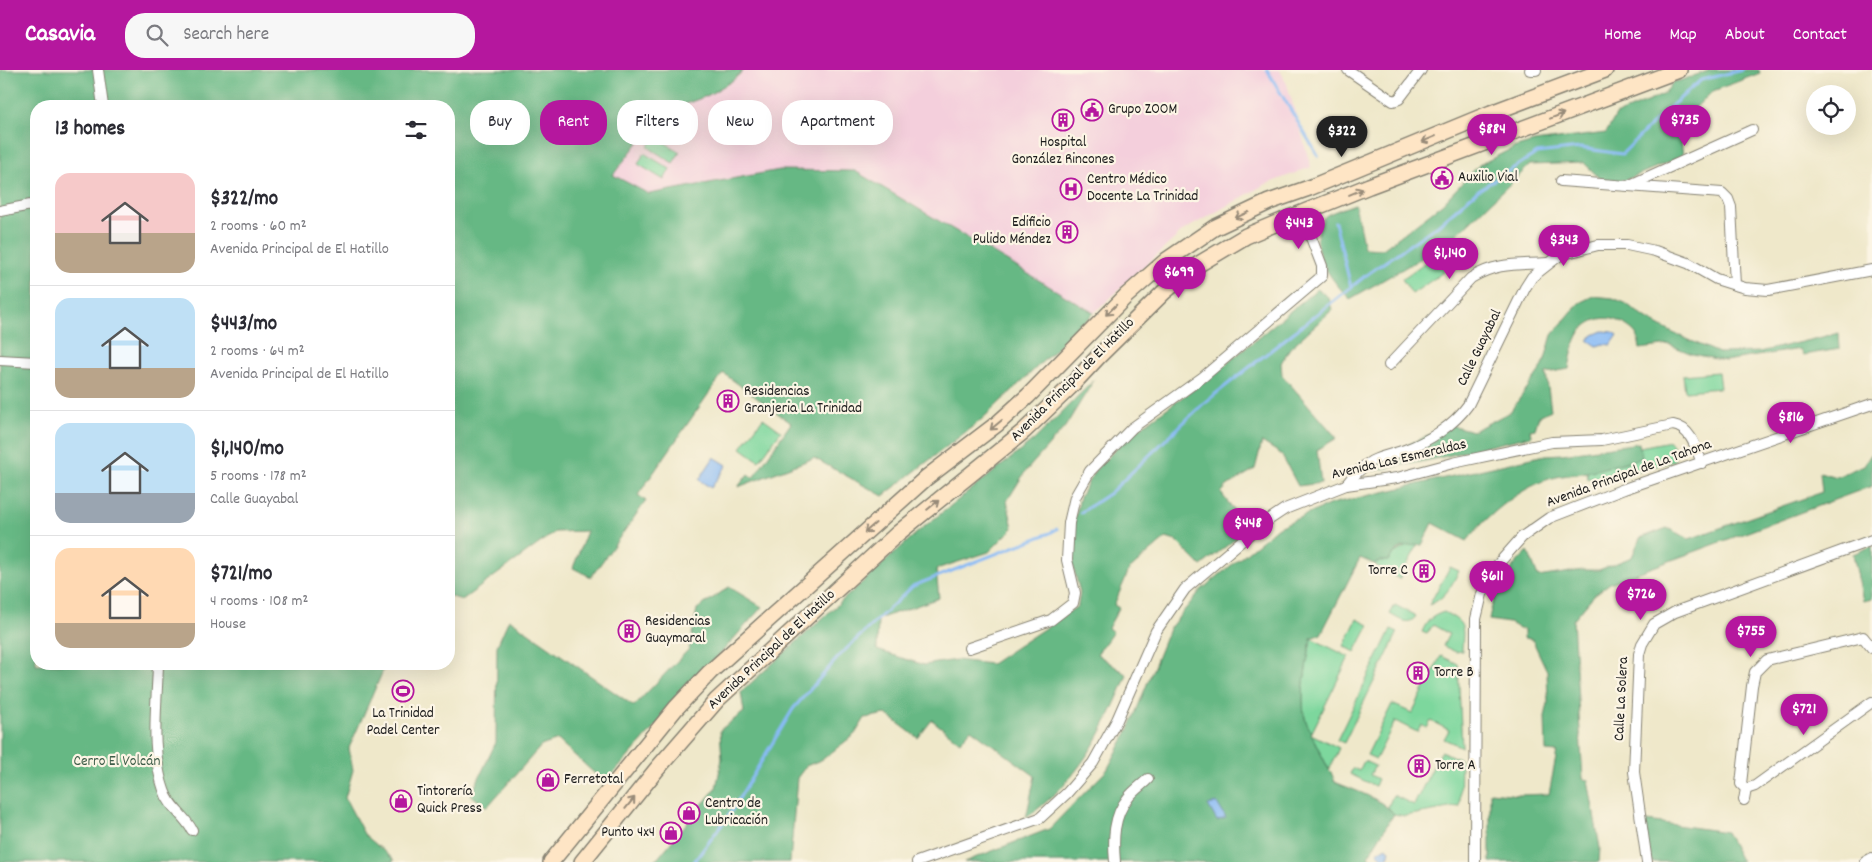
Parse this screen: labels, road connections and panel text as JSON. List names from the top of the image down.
{
  "streets": {
    "main road": ["Avenida Principal de El Hatillo"],
    "street": [
      "Calle Guayabal",
      "Avenida Las Esmeraldas",
      "Avenida Principal de La Tahona",
      "Calle La Solera"
    ]
  },
  "crossings": [
    ["Calle Guayabal", "Avenida Las Esmeraldas"],
    ["Avenida Las Esmeraldas", "Avenida Principal de La Tahona"]
  ],
  "parks": ["Cerro El Volcán"],
  "places": {
    "public building": ["Grupo ZOOM", "Auxilio Vial"],
    "building": [
      "Hospital González Rincones",
      "Edificio Pulido Méndez",
      "Residencias Granjeria La Trinidad",
      "Torre C",
      "Residencias Guaymaral",
      "Torre B",
      "Torre A"
    ],
    "hospital": ["Centro Médico Docente La Trinidad"],
    "sports": ["La Trinidad Padel Center"],
    "shop": [
      "Ferretotal",
      "Tintorería Quick Press",
      "Centro de Lubricación",
      "Punto 4x4"
    ]
  },
  "page": {
    "header": "Casavia",
    "search": "Search here",
    "nav": [
      "Home",
      "Map",
      "About",
      "Contact"
    ],
    "chip": [
      "Buy",
      "Rent",
      "Filters",
      "New",
      "Apartment"
    ],
    "heading": "13 homes",
    "price": [
      "$735",
      "$884",
      "$322",
      "$443",
      "$343",
      "$1,140",
      "$699",
      "$816",
      "$448",
      "$611",
      "$726",
      "$755",
      "$721"
    ],
    "list": [
      {
        "name": "$322/mo",
        "note": "2 rooms · 60 m² · Avenida Principal de El Hatillo"
      },
      {
        "name": "$443/mo",
        "note": "2 rooms · 64 m² · Avenida Principal de El Hatillo"
      },
      {
        "name": "$1,140/mo",
        "note": "5 rooms · 178 m² · Calle Guayabal"
      },
      {
        "name": "$721/mo",
        "note": "4 rooms · 108 m² · House"
      }
    ]
  }
}
